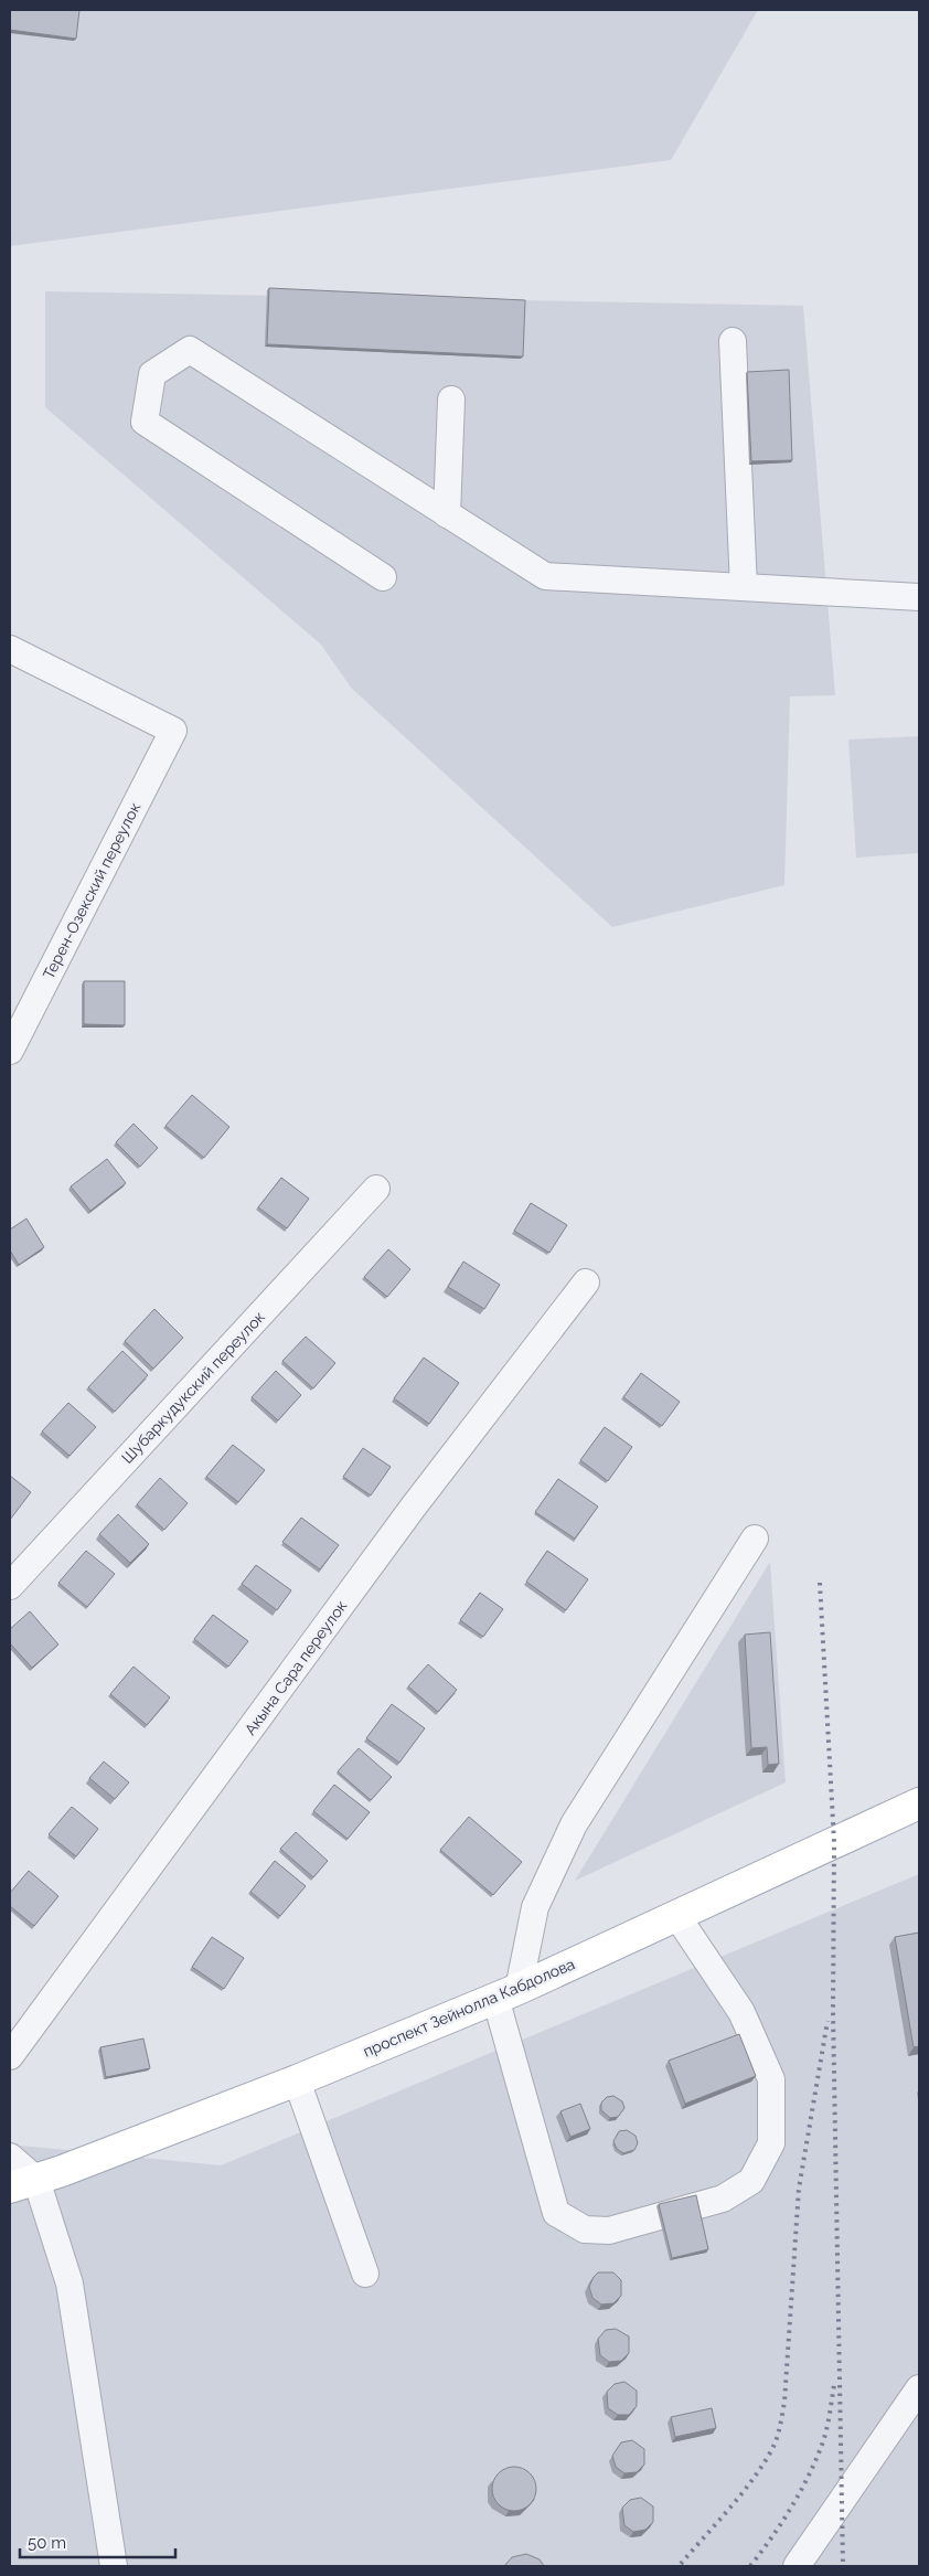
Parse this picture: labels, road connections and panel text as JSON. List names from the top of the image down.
{
  "streets": {
    "main road": ["проспект Зейнолла Кабдолова"],
    "street": ["Терен-Озекский переулок", "Шубаркудукский переулок", "Акына Сара переулок"]
  },
  "scale_bar": "50 m"
}
